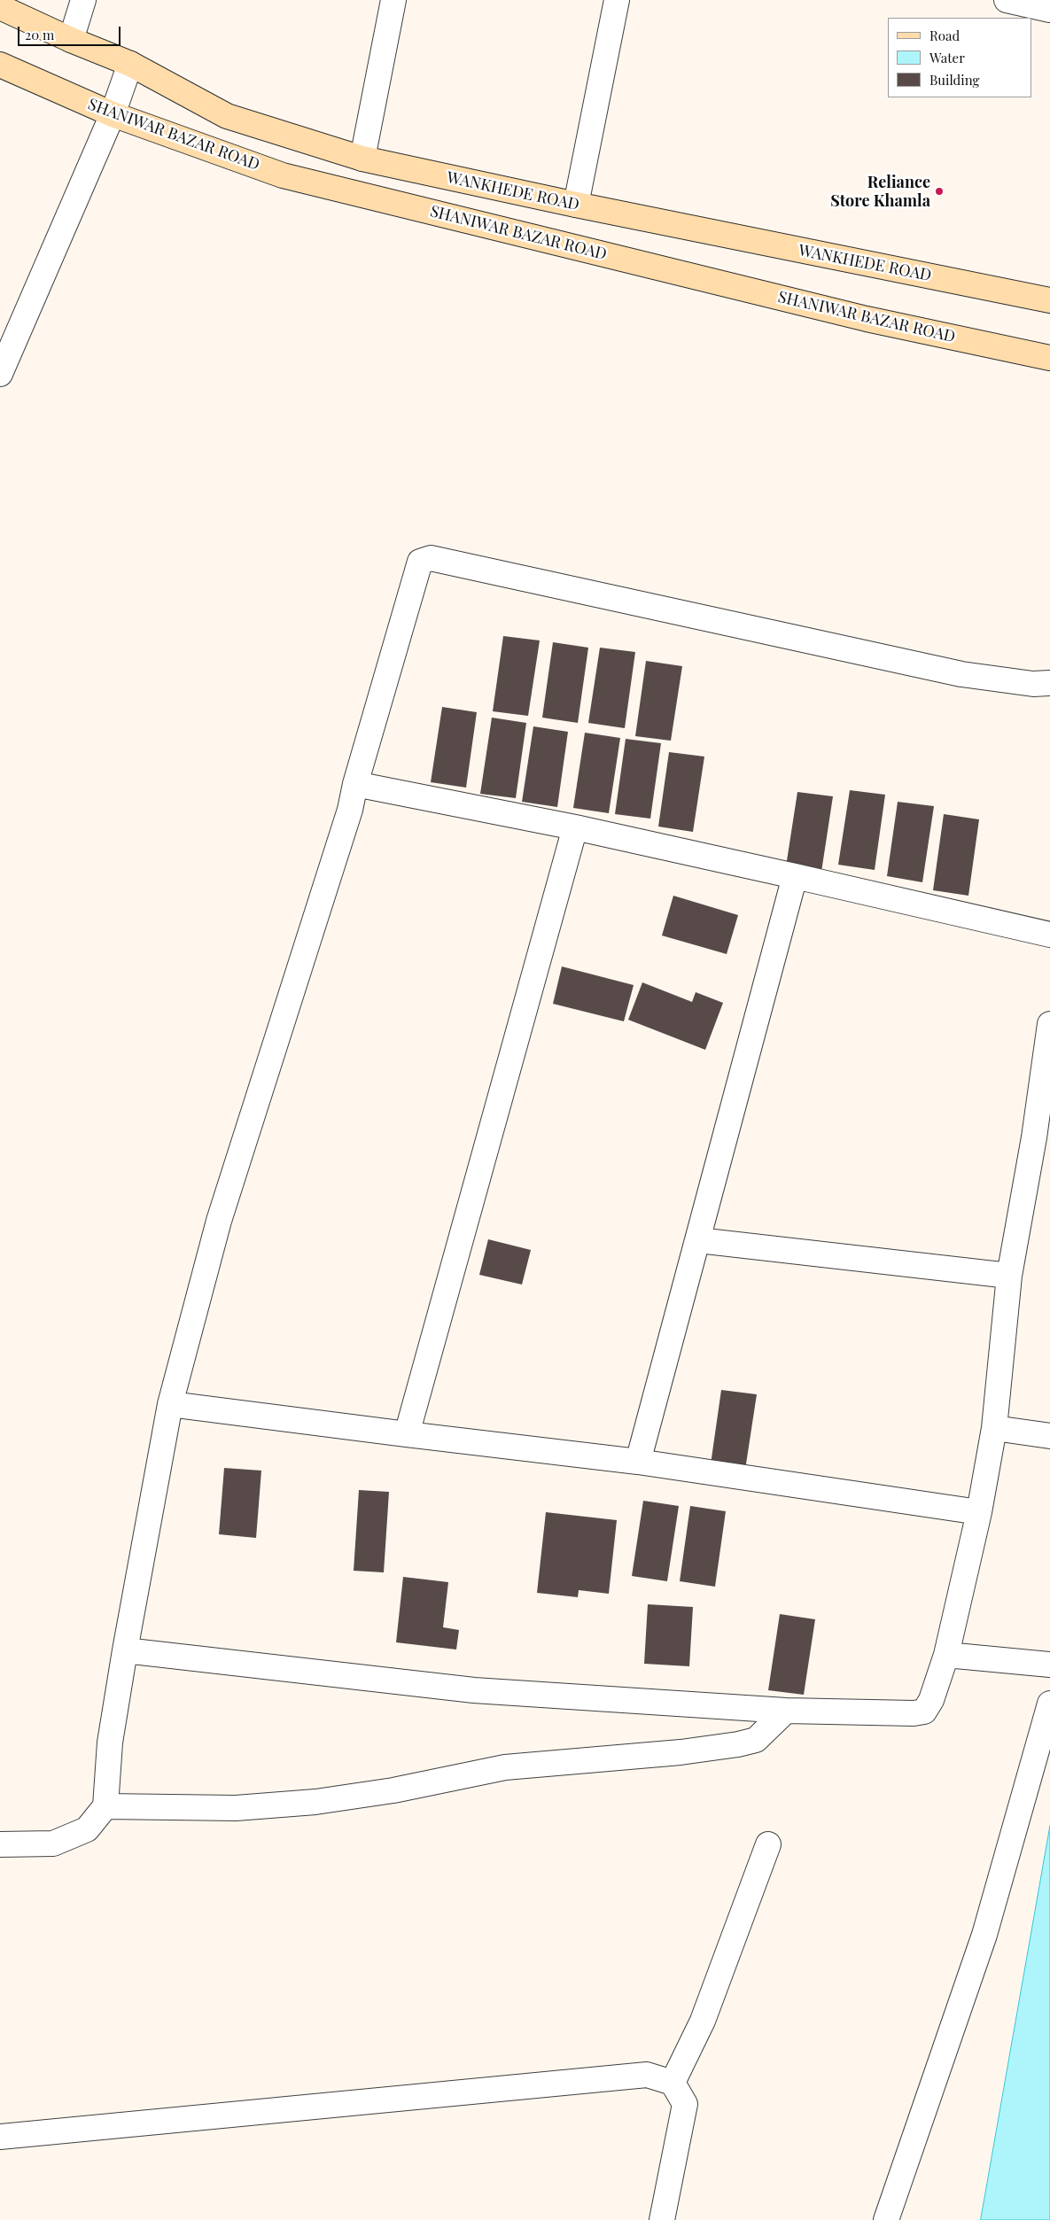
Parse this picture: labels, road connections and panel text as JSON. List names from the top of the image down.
{
  "streets": {
    "main road": ["SHANIWAR BAZAR ROAD", "WANKHEDE ROAD"]
  },
  "places": ["Reliance Store Khamla"],
  "legend": ["Road", "Water", "Building"],
  "scale_bar": "20 m"
}
